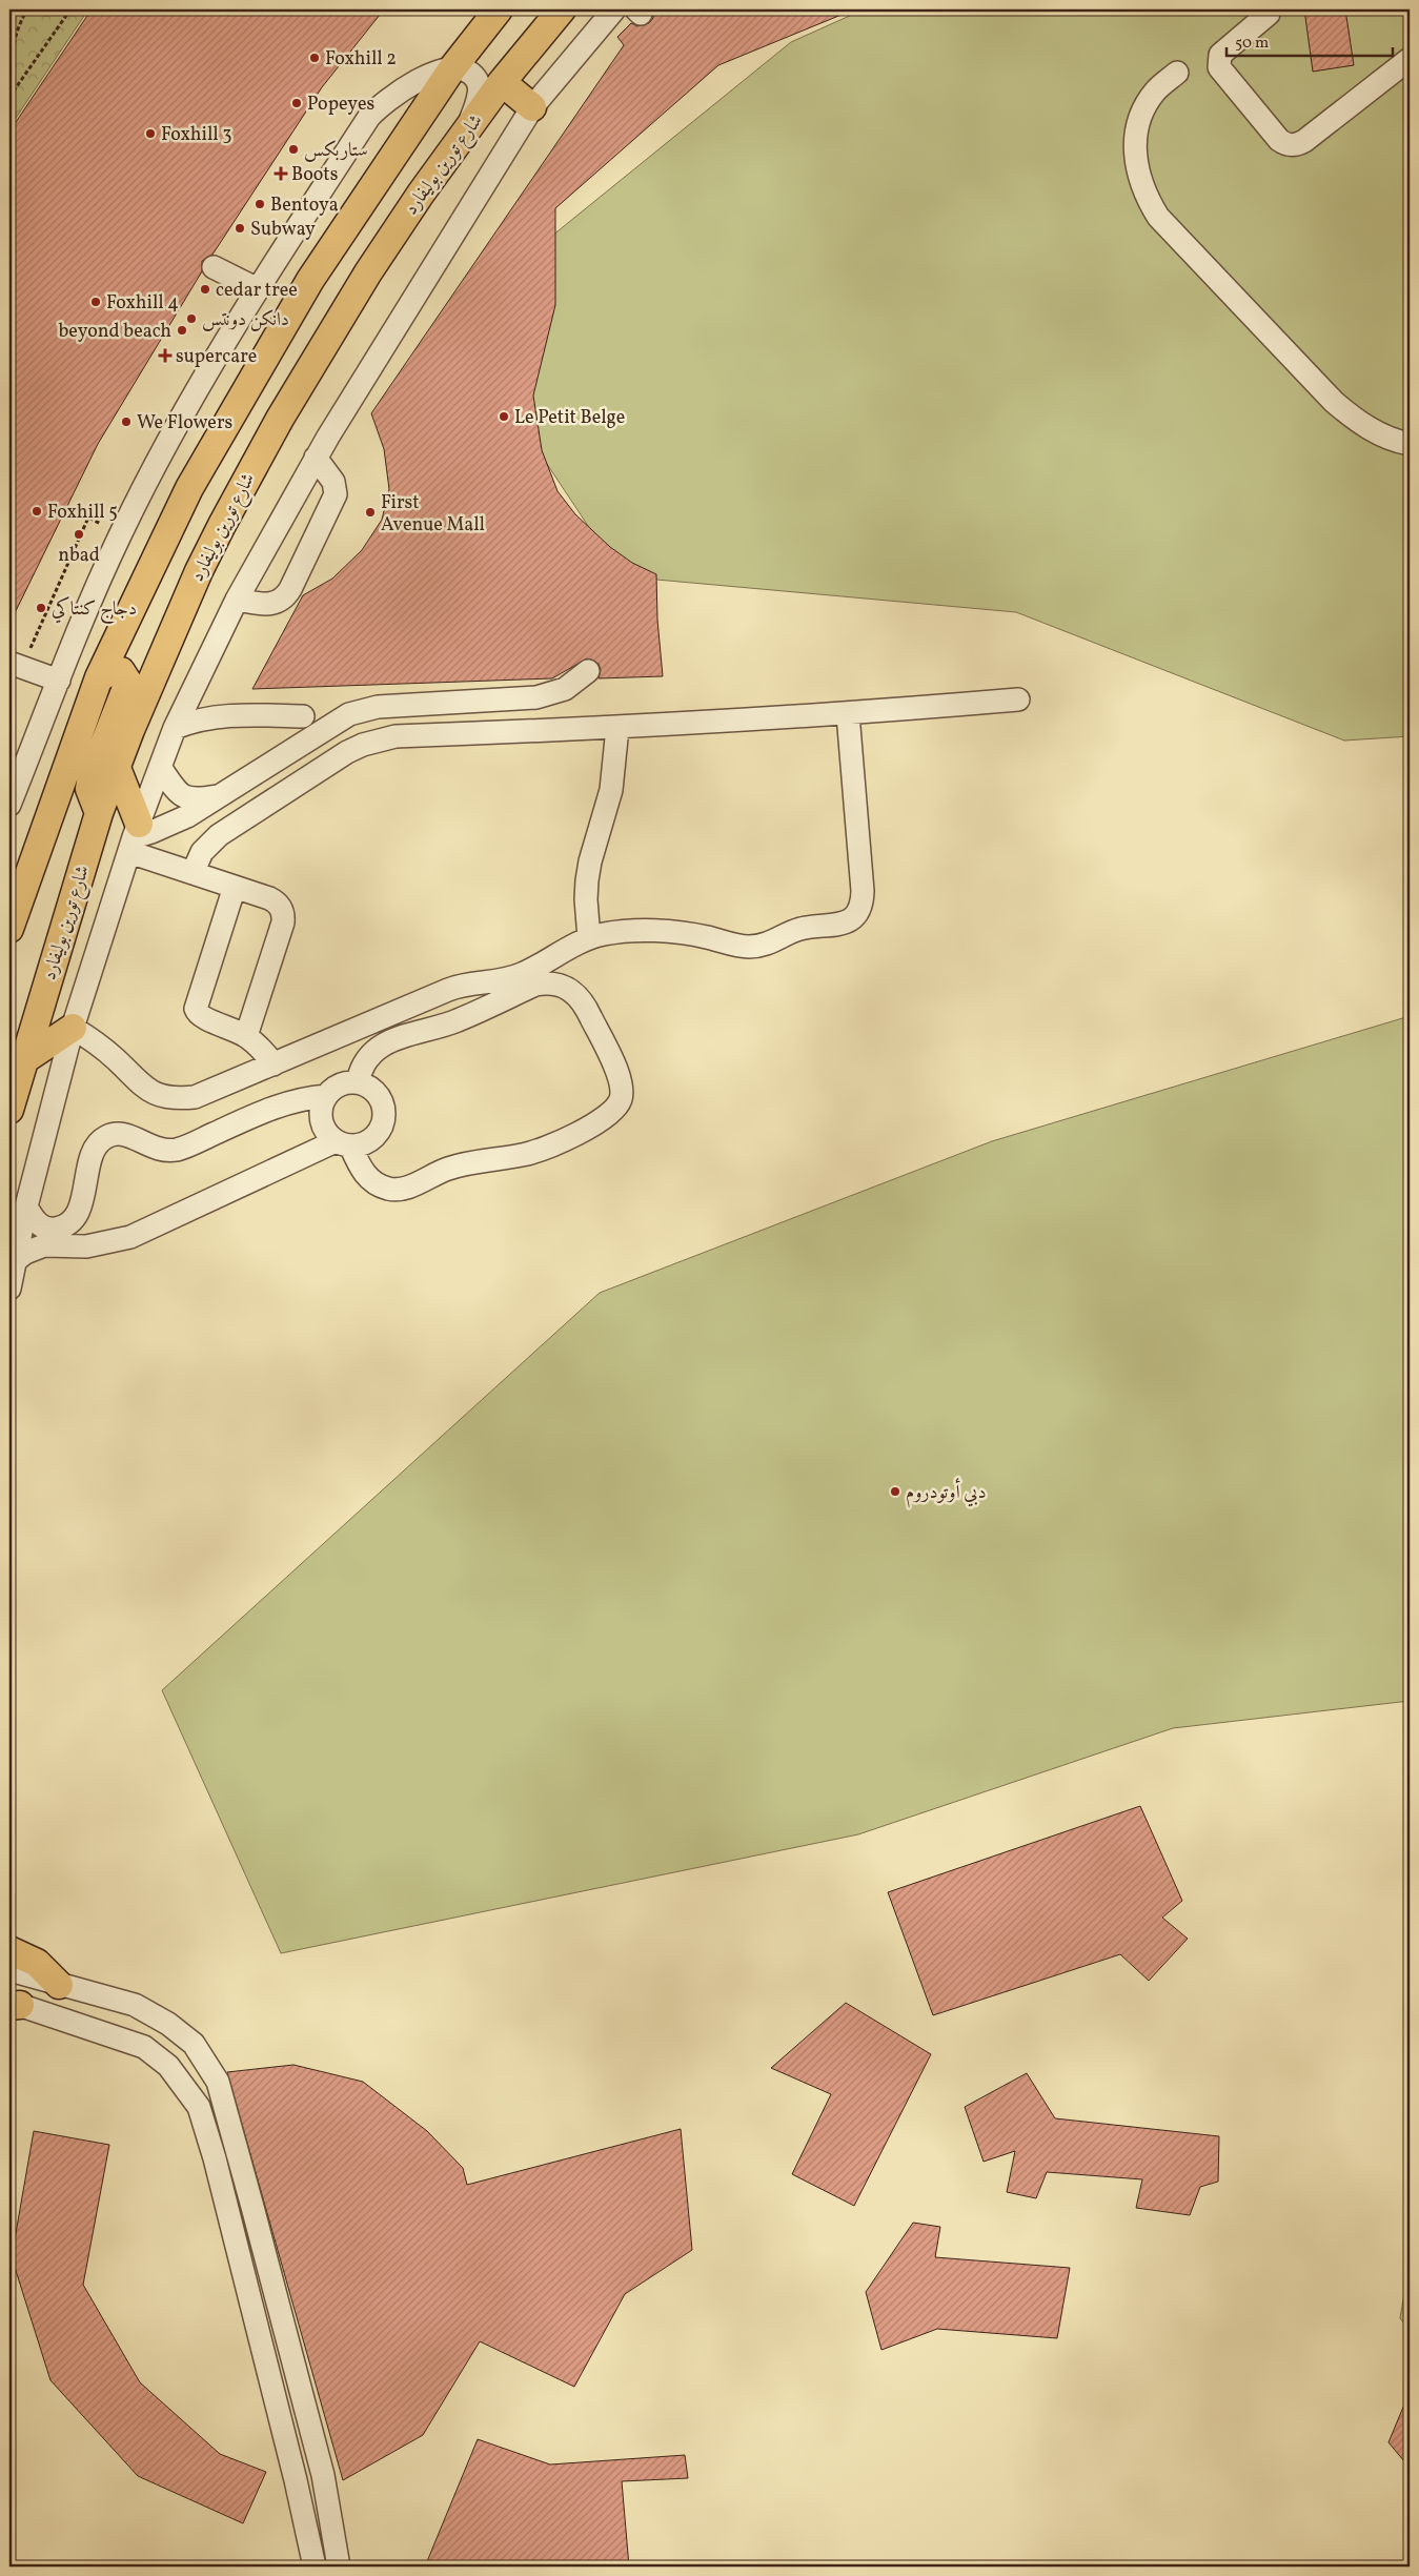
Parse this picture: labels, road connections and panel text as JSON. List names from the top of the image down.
{
  "streets": {
    "main road": ["شارع تورين بوليفارد"]
  },
  "places": {
    "other": [
      "Foxhill 2",
      "Popeyes",
      "Foxhill 3",
      "ستاربكس",
      "Bentoya",
      "Subway",
      "cedar tree",
      "Foxhill 4",
      "دانكن دونتس",
      "beyond beach",
      "Le Petit Belge",
      "We Flowers",
      "Foxhill 5",
      "First Avenue Mall",
      "nbad",
      "دجاج كنتاكي",
      "دبي أوتودروم"
    ],
    "health": ["Boots", "supercare"]
  },
  "scale_bar": "50 m"
}
